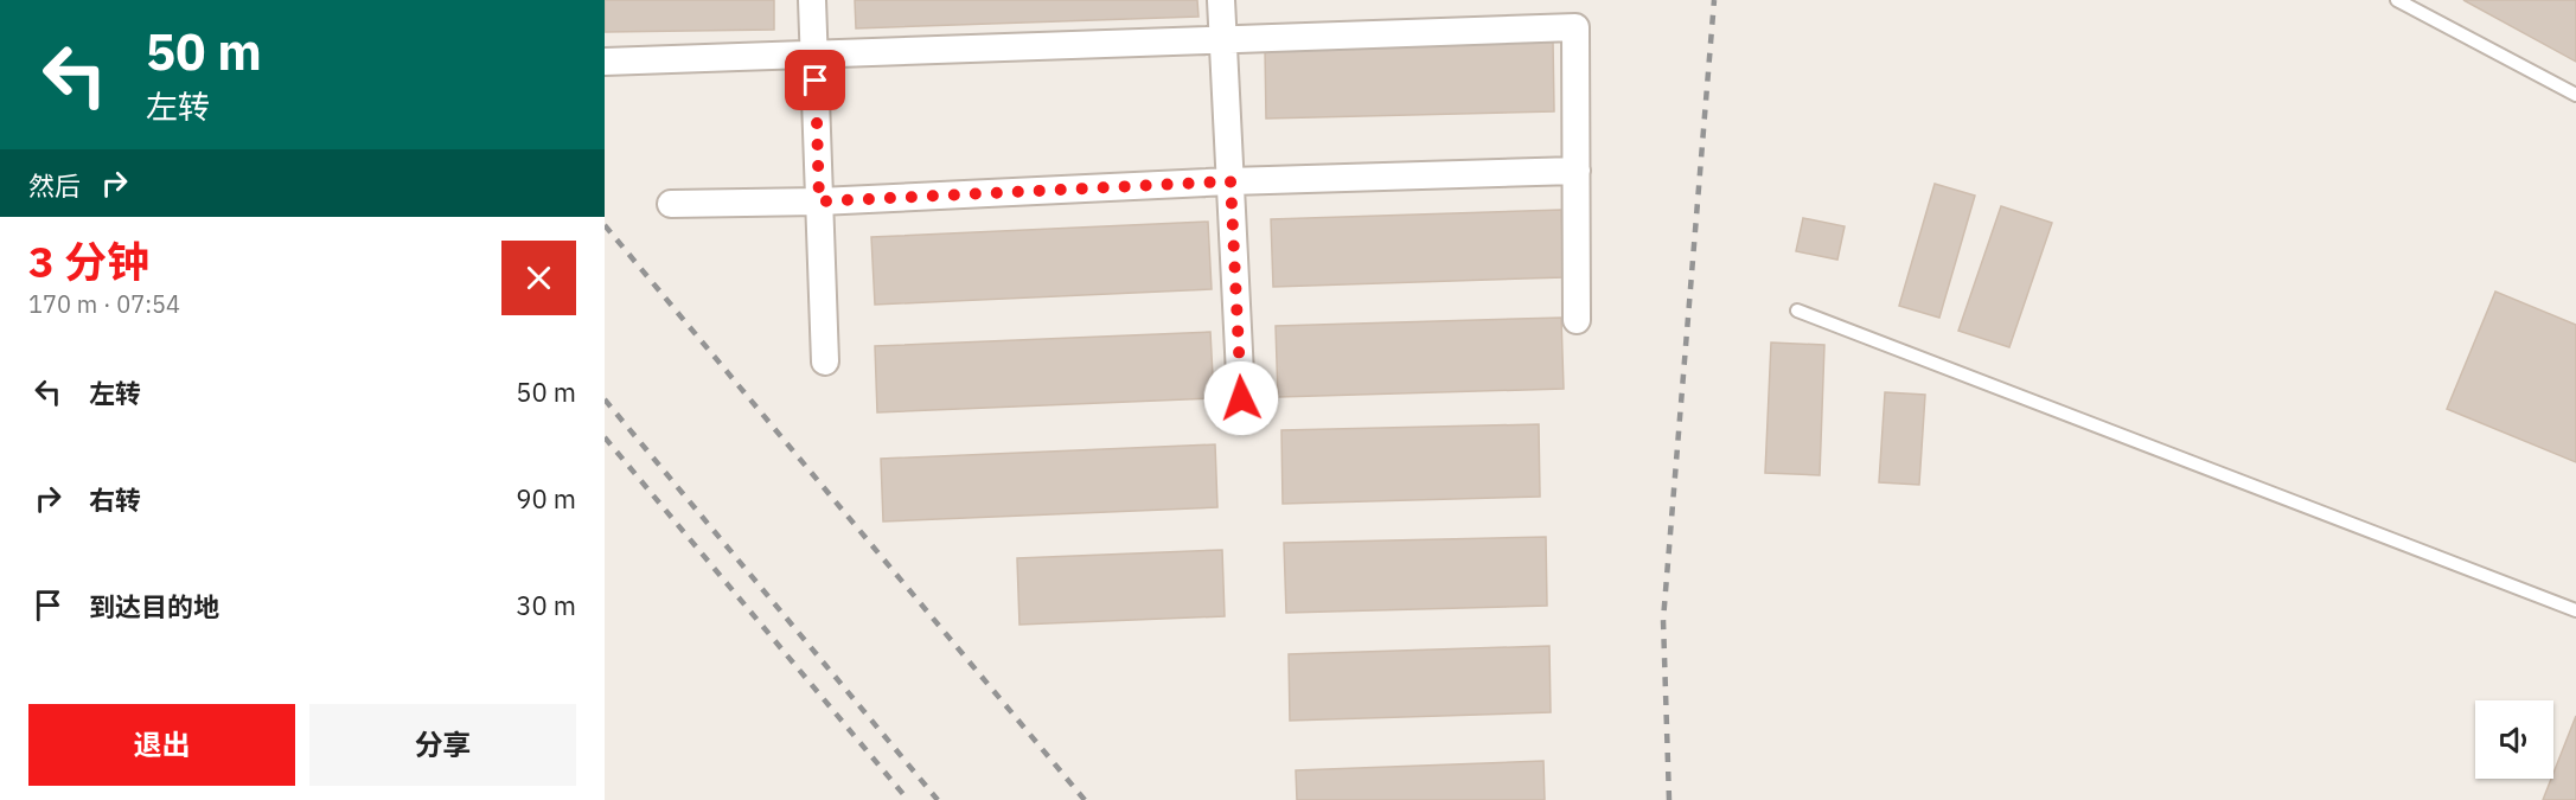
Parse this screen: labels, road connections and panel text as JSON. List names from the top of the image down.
{
  "page": {
    "turn": ["50 m", "左转"],
    "then": "然后",
    "heading": ["3 分钟", "170 m · 07:54"],
    "list": [
      {
        "name": "左转",
        "value": "50 m"
      },
      {
        "name": "右转",
        "value": "90 m"
      },
      {
        "name": "到达目的地",
        "value": "30 m"
      }
    ],
    "buttons": ["退出", "分享"]
  }
}
